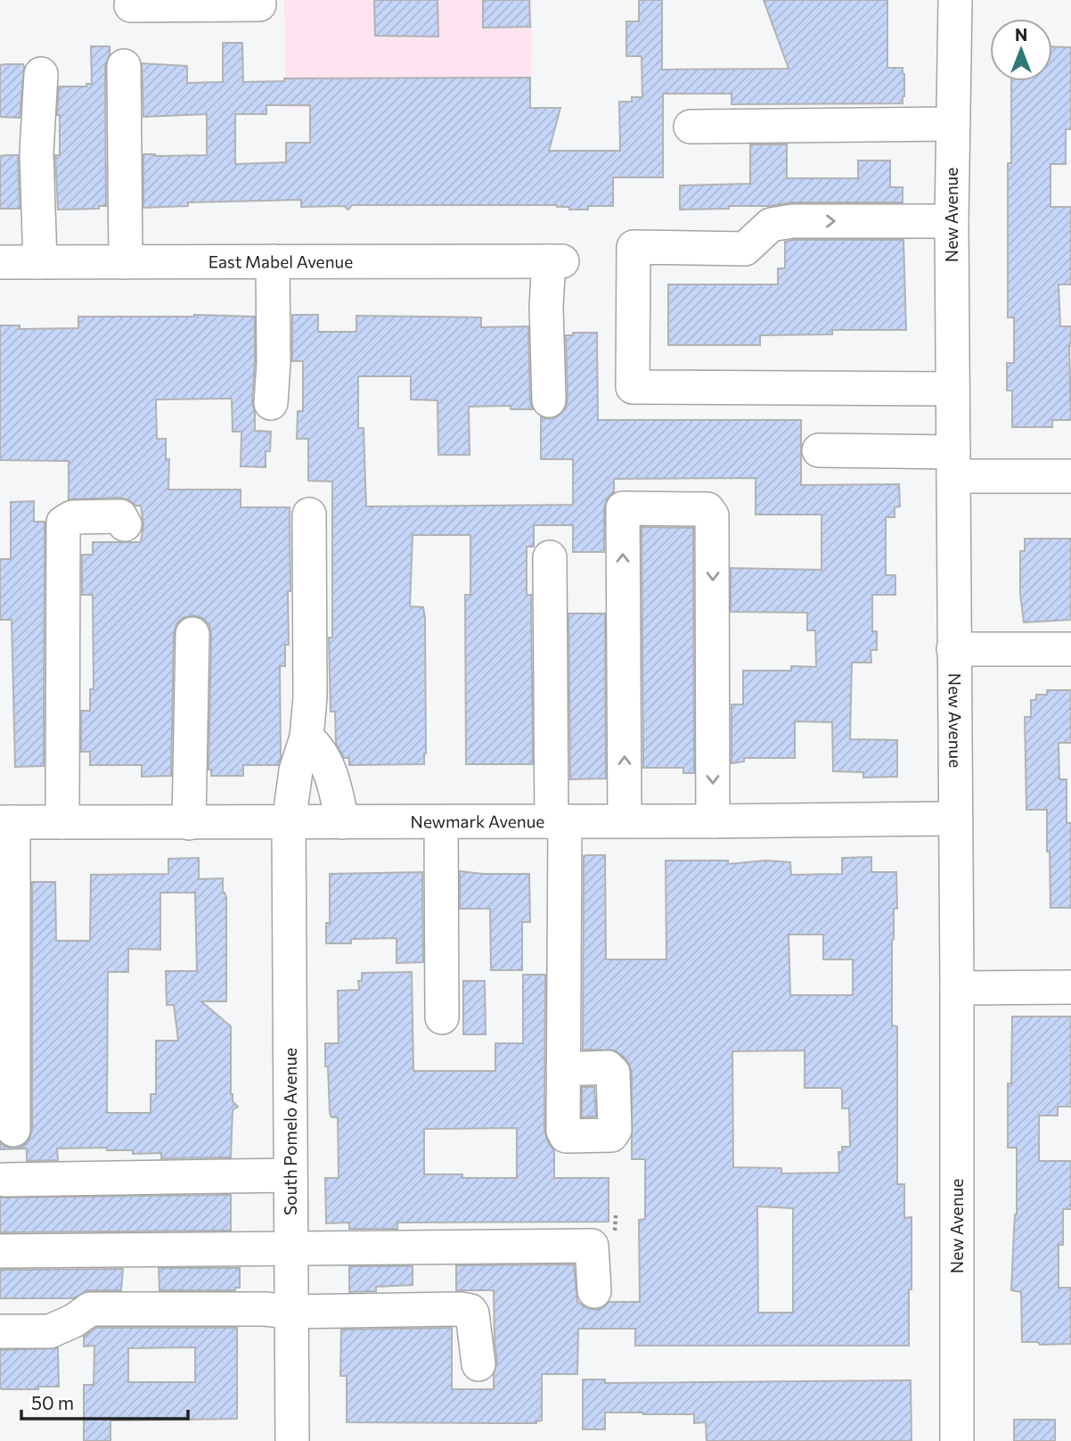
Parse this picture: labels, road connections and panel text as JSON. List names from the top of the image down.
{
  "streets": {
    "street": [
      "New Avenue",
      "East Mabel Avenue",
      "Newmark Avenue",
      "South Pomelo Avenue"
    ]
  },
  "crossings": [
    ["New Avenue", "Newmark Avenue"],
    ["Newmark Avenue", "South Pomelo Avenue"]
  ],
  "scale_bar": "50 m",
  "north": "top"
}
